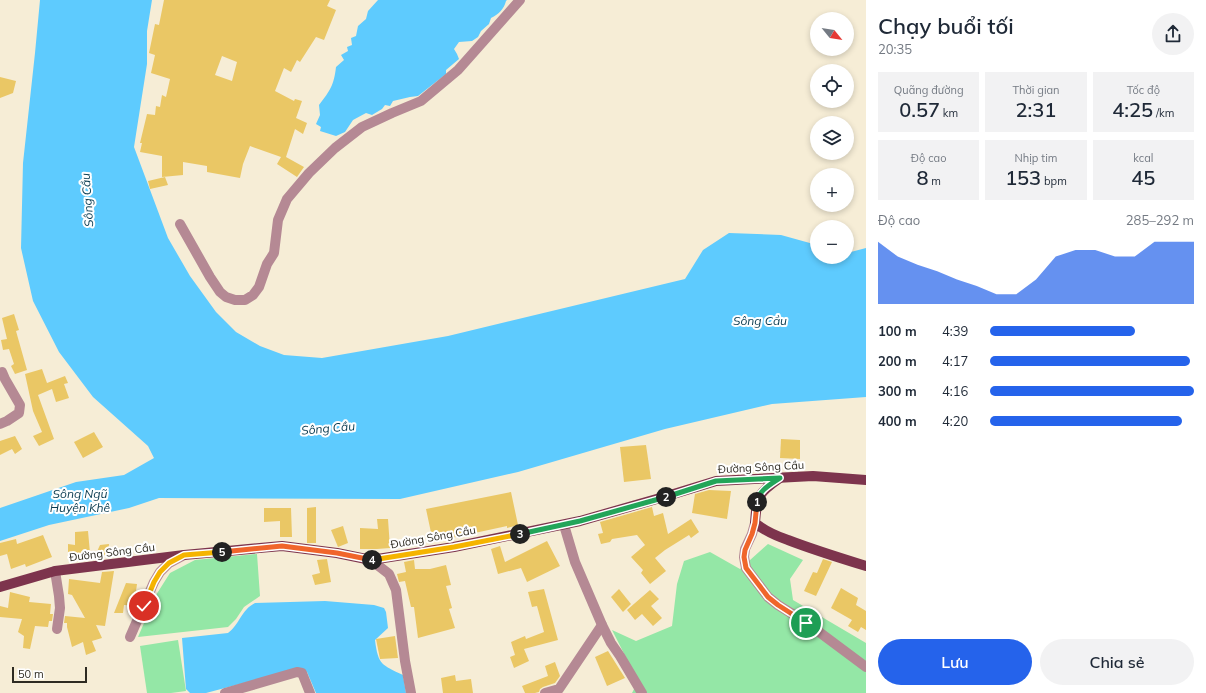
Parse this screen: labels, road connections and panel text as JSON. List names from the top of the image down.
{
  "streets": {
    "main road": ["Đường Sông Cầu"]
  },
  "water": ["Sông Cầu", "Sông Ngũ Huyện Khê"],
  "scale_bar": "50 m",
  "north": "bottom right",
  "page": {
    "heading": ["Chạy buổi tối", "20:35"],
    "map_buttons": ["+", "−"],
    "stats": [
      ["Quãng đường", "0.57 km"],
      ["Thời gian", "2:31"],
      ["Tốc độ", "4:25 /km"],
      ["Độ cao", "8 m"],
      ["Nhịp tim", "153 bpm"],
      ["kcal", "45"]
    ],
    "chart": ["Độ cao", "285–292 m"],
    "list": [
      {
        "name": "100 m",
        "note": "4:39"
      },
      {
        "name": "200 m",
        "note": "4:17"
      },
      {
        "name": "300 m",
        "note": "4:16"
      },
      {
        "name": "400 m",
        "note": "4:20"
      }
    ],
    "pins": [
      "2",
      "1",
      "3",
      "5",
      "4"
    ],
    "buttons": ["Lưu", "Chia sẻ"],
    "scale": "50 m"
  }
}
